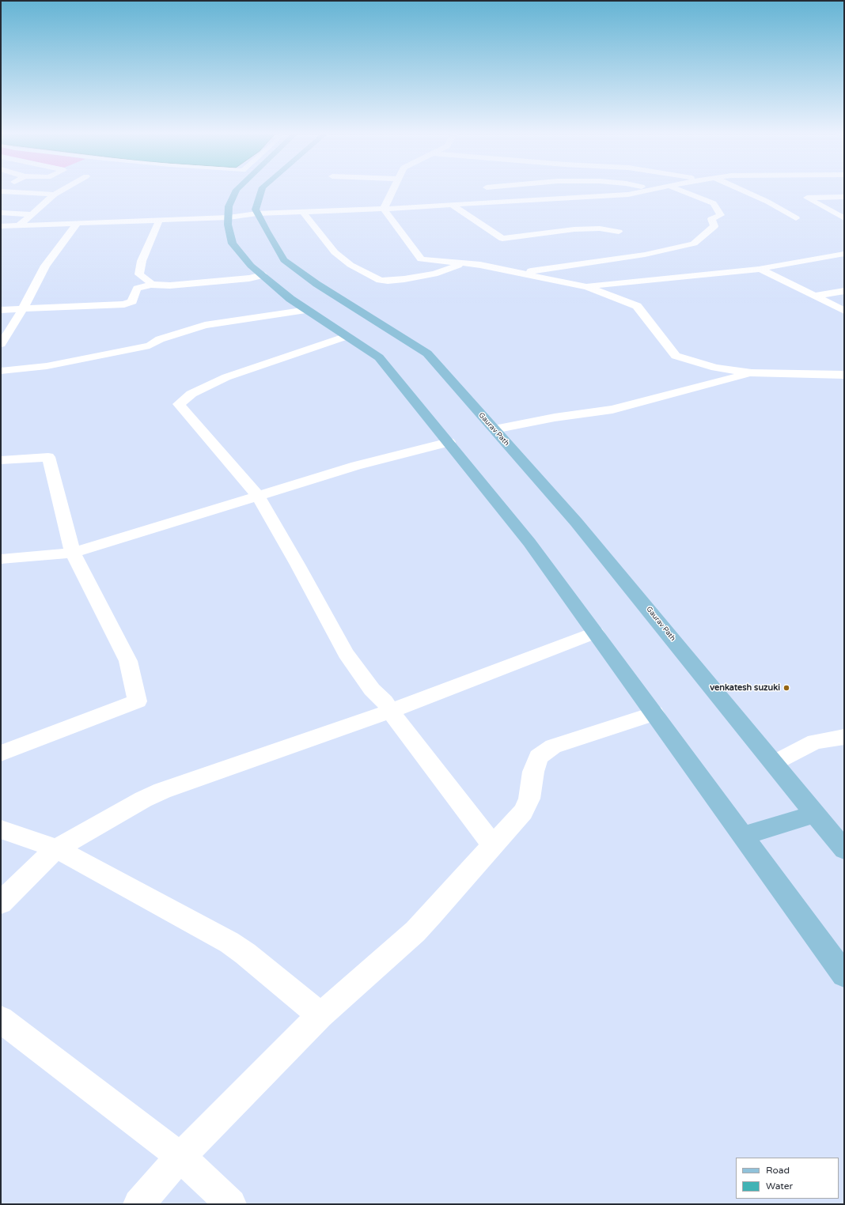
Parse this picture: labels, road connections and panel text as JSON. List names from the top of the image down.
{
  "streets": {
    "main road": ["Gaurav Path"]
  },
  "places": ["venkatesh suzuki"],
  "legend": ["Road", "Water"]
}
